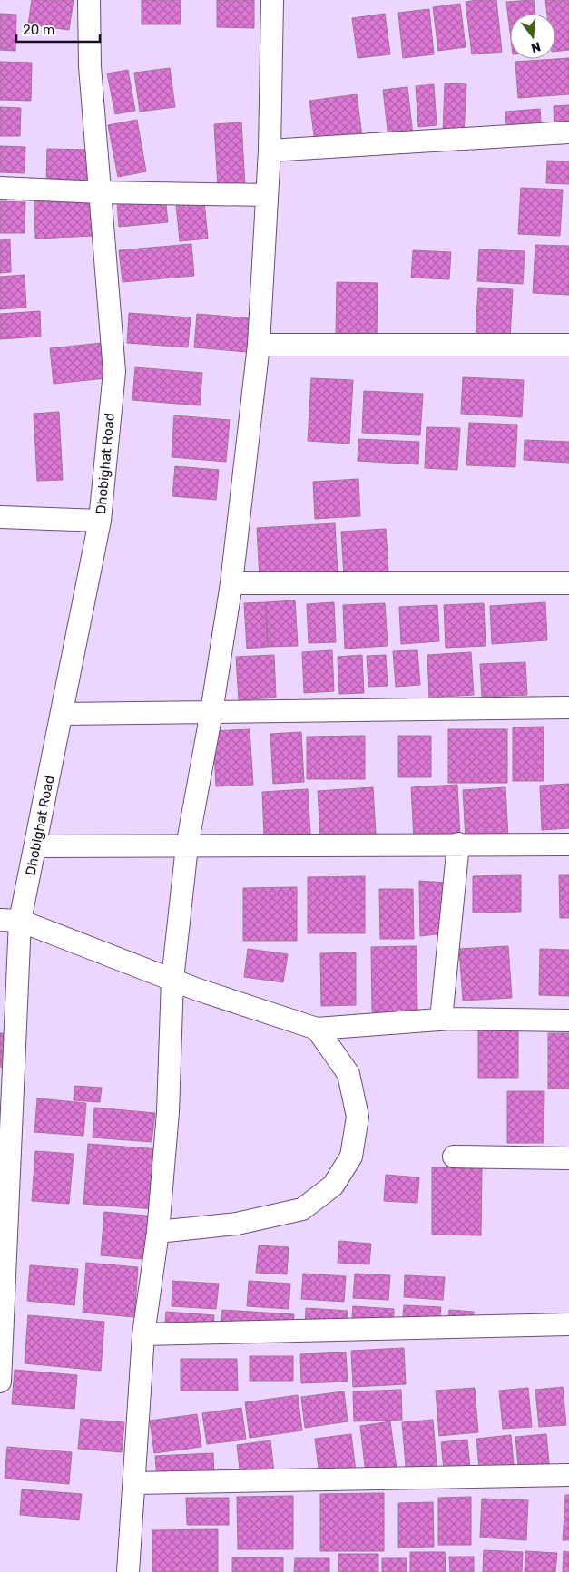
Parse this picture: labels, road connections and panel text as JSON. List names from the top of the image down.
{
  "streets": {
    "street": ["Dhobighat Road"]
  },
  "scale_bar": "20 m",
  "north": "bottom"
}
